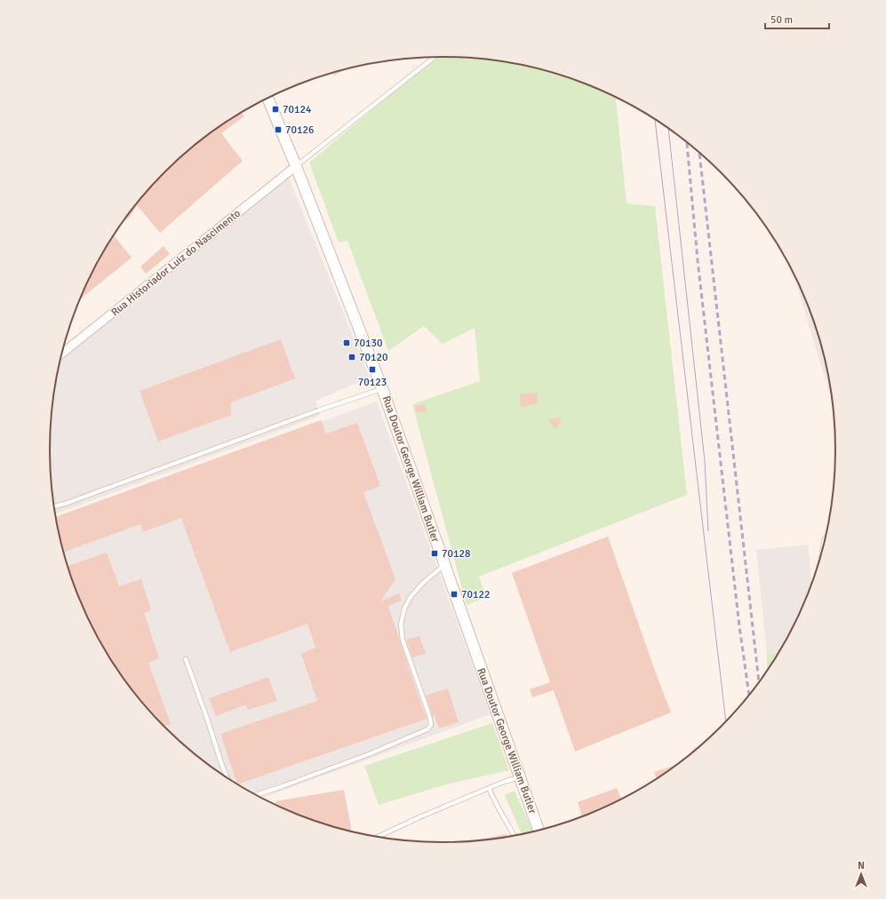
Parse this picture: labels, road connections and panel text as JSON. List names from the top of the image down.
{
  "streets": {
    "street": ["Rua Historiador Luiz do Nascimento", "Rua Doutor George William Butler"]
  },
  "crossings": [
    ["Rua Historiador Luiz do Nascimento", "Rua Doutor George William Butler"]
  ],
  "places": {
    "transit": [
      "70124",
      "70126",
      "70130",
      "70120",
      "70123",
      "70128",
      "70122"
    ]
  },
  "scale_bar": "50 m",
  "north": "top"
}
